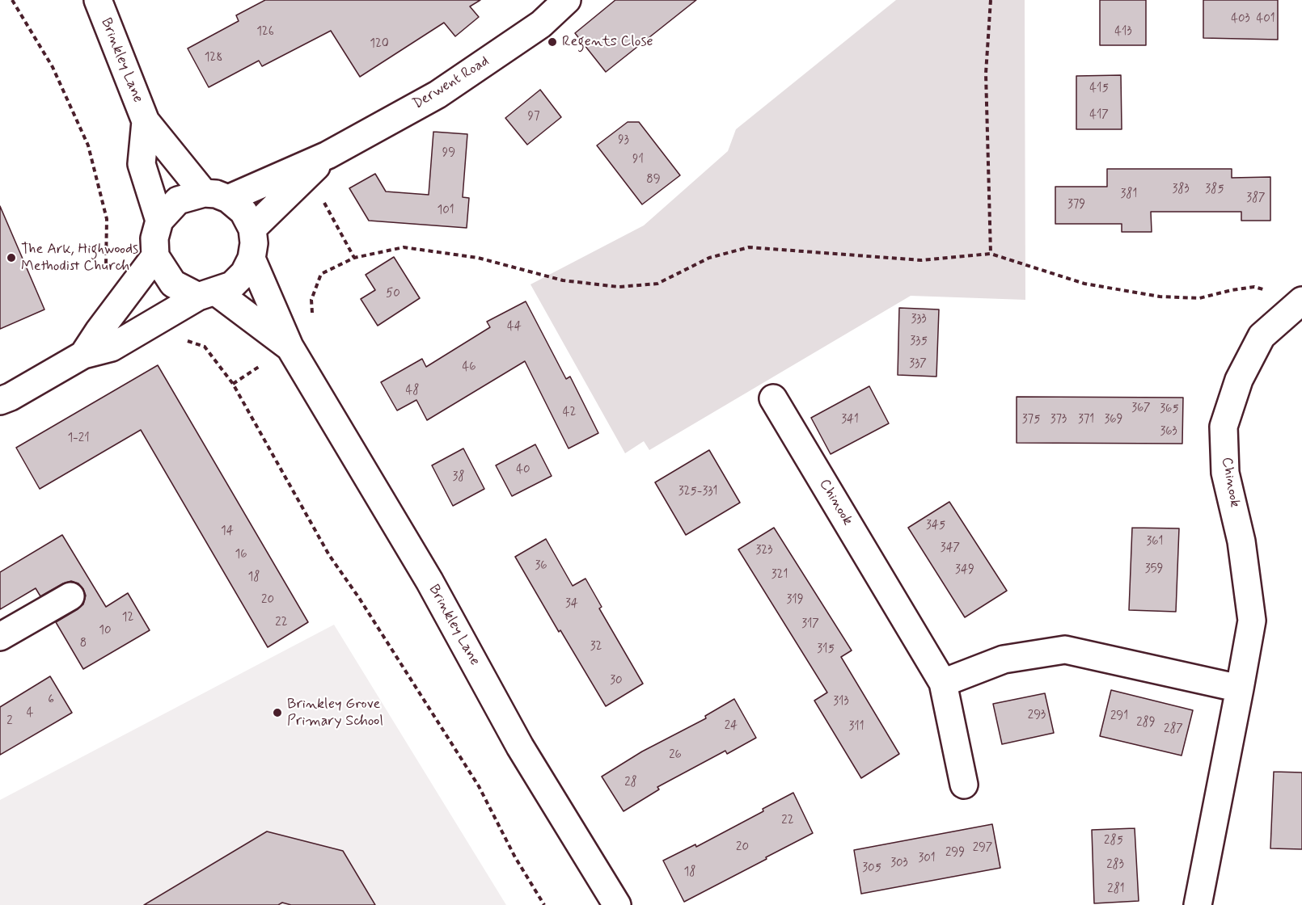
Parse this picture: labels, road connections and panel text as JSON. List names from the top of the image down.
{
  "streets": {
    "street": ["Brinkley Lane", "Derwent Road", "Chinook"]
  },
  "crossings": [
    ["Brinkley Lane", "Derwent Road"]
  ],
  "places": ["Regents Close", "The Ark, Highwoods Methodist Church", "Brinkley Grove Primary School"],
  "house_numbers": [
    "403",
    "401",
    "126",
    "413",
    "120",
    "128",
    "415",
    "417",
    "97",
    "93",
    "99",
    "91",
    "89",
    "383",
    "385",
    "381",
    "387",
    "379",
    "101",
    "50",
    "333",
    "44",
    "335",
    "337",
    "46",
    "48",
    "367",
    "365",
    "42",
    "341",
    "375",
    "373",
    "371",
    "369",
    "363",
    "1-21",
    "40",
    "38",
    "325-331",
    "345",
    "14",
    "361",
    "347",
    "323",
    "16",
    "36",
    "359",
    "349",
    "321",
    "18",
    "20",
    "319",
    "34",
    "12",
    "22",
    "317",
    "10",
    "8",
    "32",
    "315",
    "30",
    "6",
    "313",
    "4",
    "293",
    "291",
    "2",
    "289",
    "24",
    "311",
    "287",
    "26",
    "28",
    "22",
    "285",
    "20",
    "297",
    "299",
    "301",
    "303",
    "283",
    "305",
    "18",
    "281"
  ]
}
